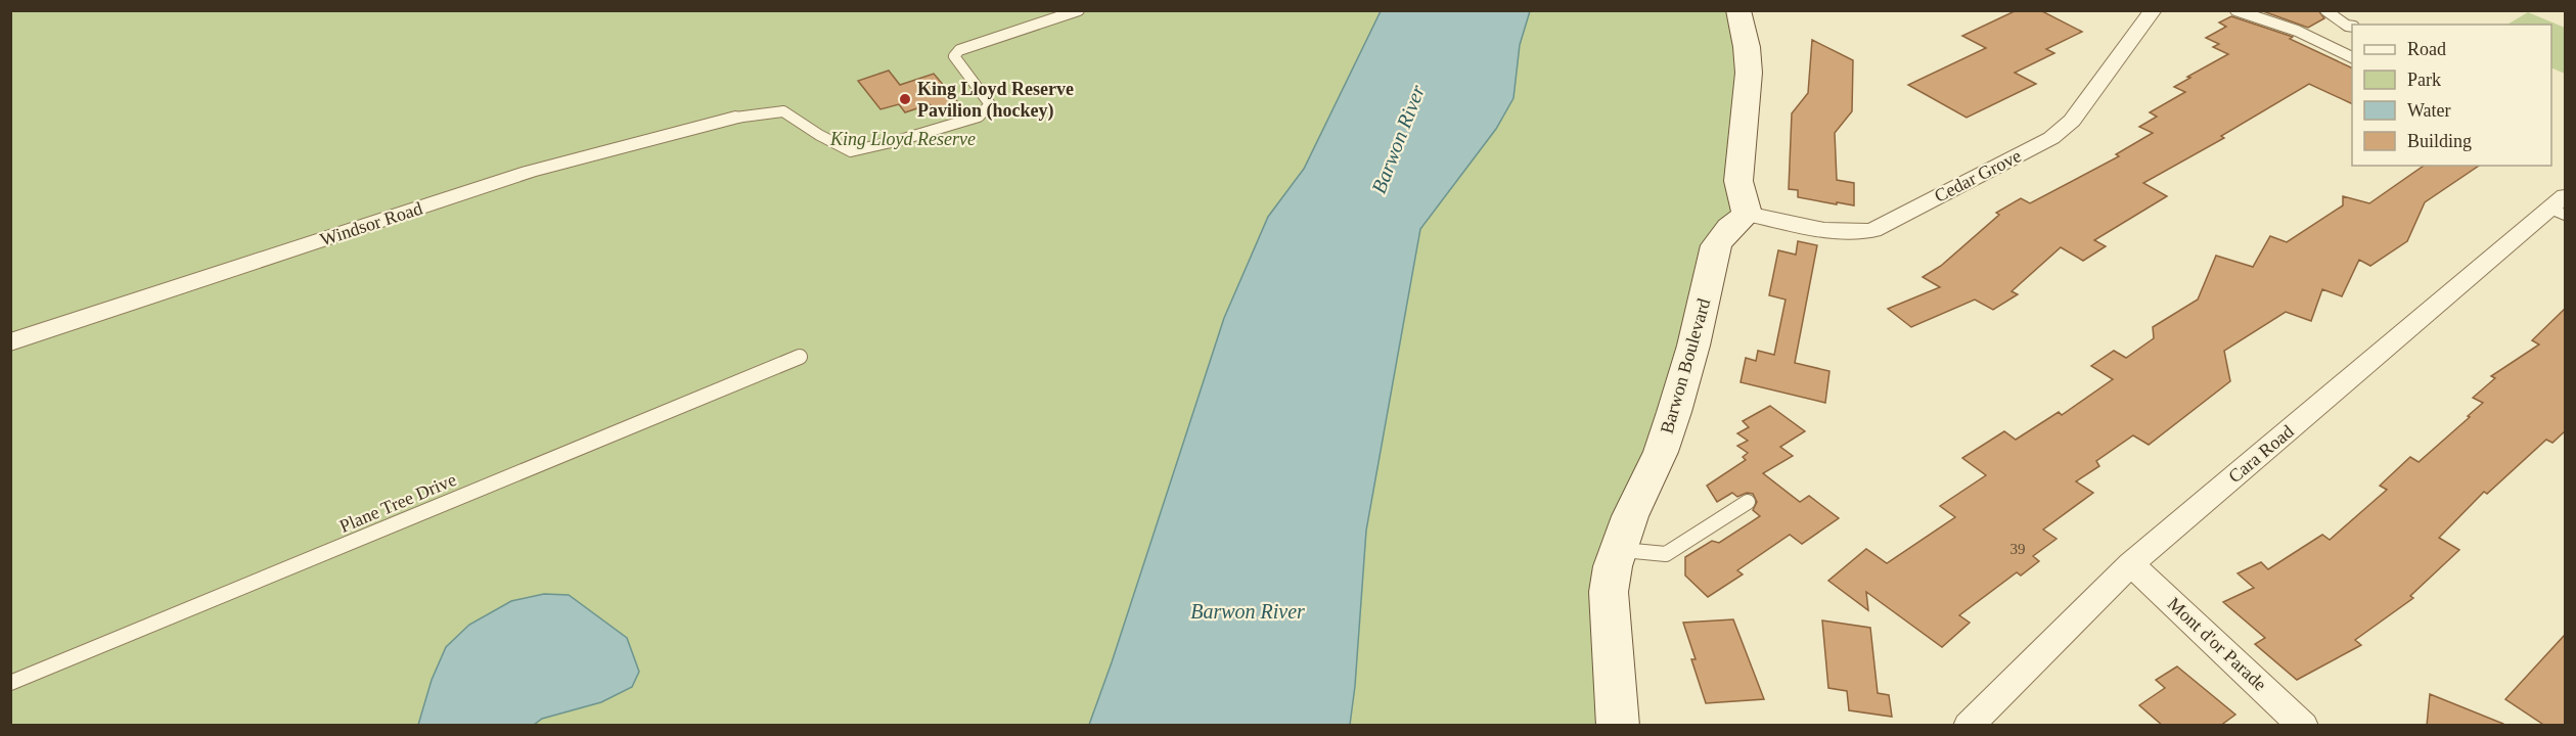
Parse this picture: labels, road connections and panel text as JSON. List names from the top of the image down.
{
  "streets": {
    "street": [
      "Cedar Grove",
      "Windsor Road",
      "Barwon Boulevard",
      "Cara Road",
      "Mont d'or Parade"
    ],
    "lane": ["Plane Tree Drive"]
  },
  "crossings": [
    ["Cedar Grove", "Barwon Boulevard"],
    ["Cara Road", "Mont d'or Parade"]
  ],
  "water": ["Barwon River"],
  "parks": ["King Lloyd Reserve"],
  "places": ["King Lloyd Reserve Pavilion (hockey)"],
  "house_numbers": ["39"],
  "legend": [
    "Road",
    "Park",
    "Water",
    "Building"
  ]
}
